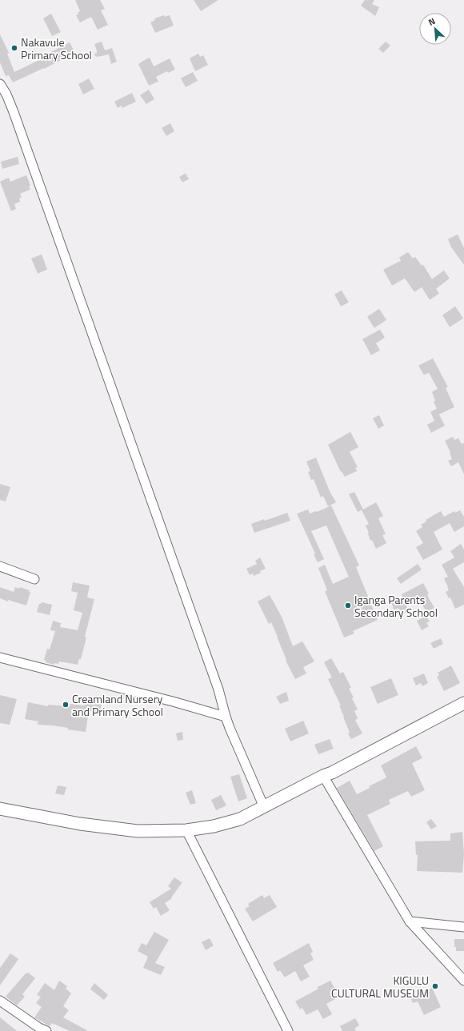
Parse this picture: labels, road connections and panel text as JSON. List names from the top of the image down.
{
  "places": [
    "Nakavule Primary School",
    "Iganga Parents Secondary School",
    "Creamland Nursery and Primary School",
    "KIGULU CULTURAL MUSEUM"
  ],
  "north": "top left"
}
